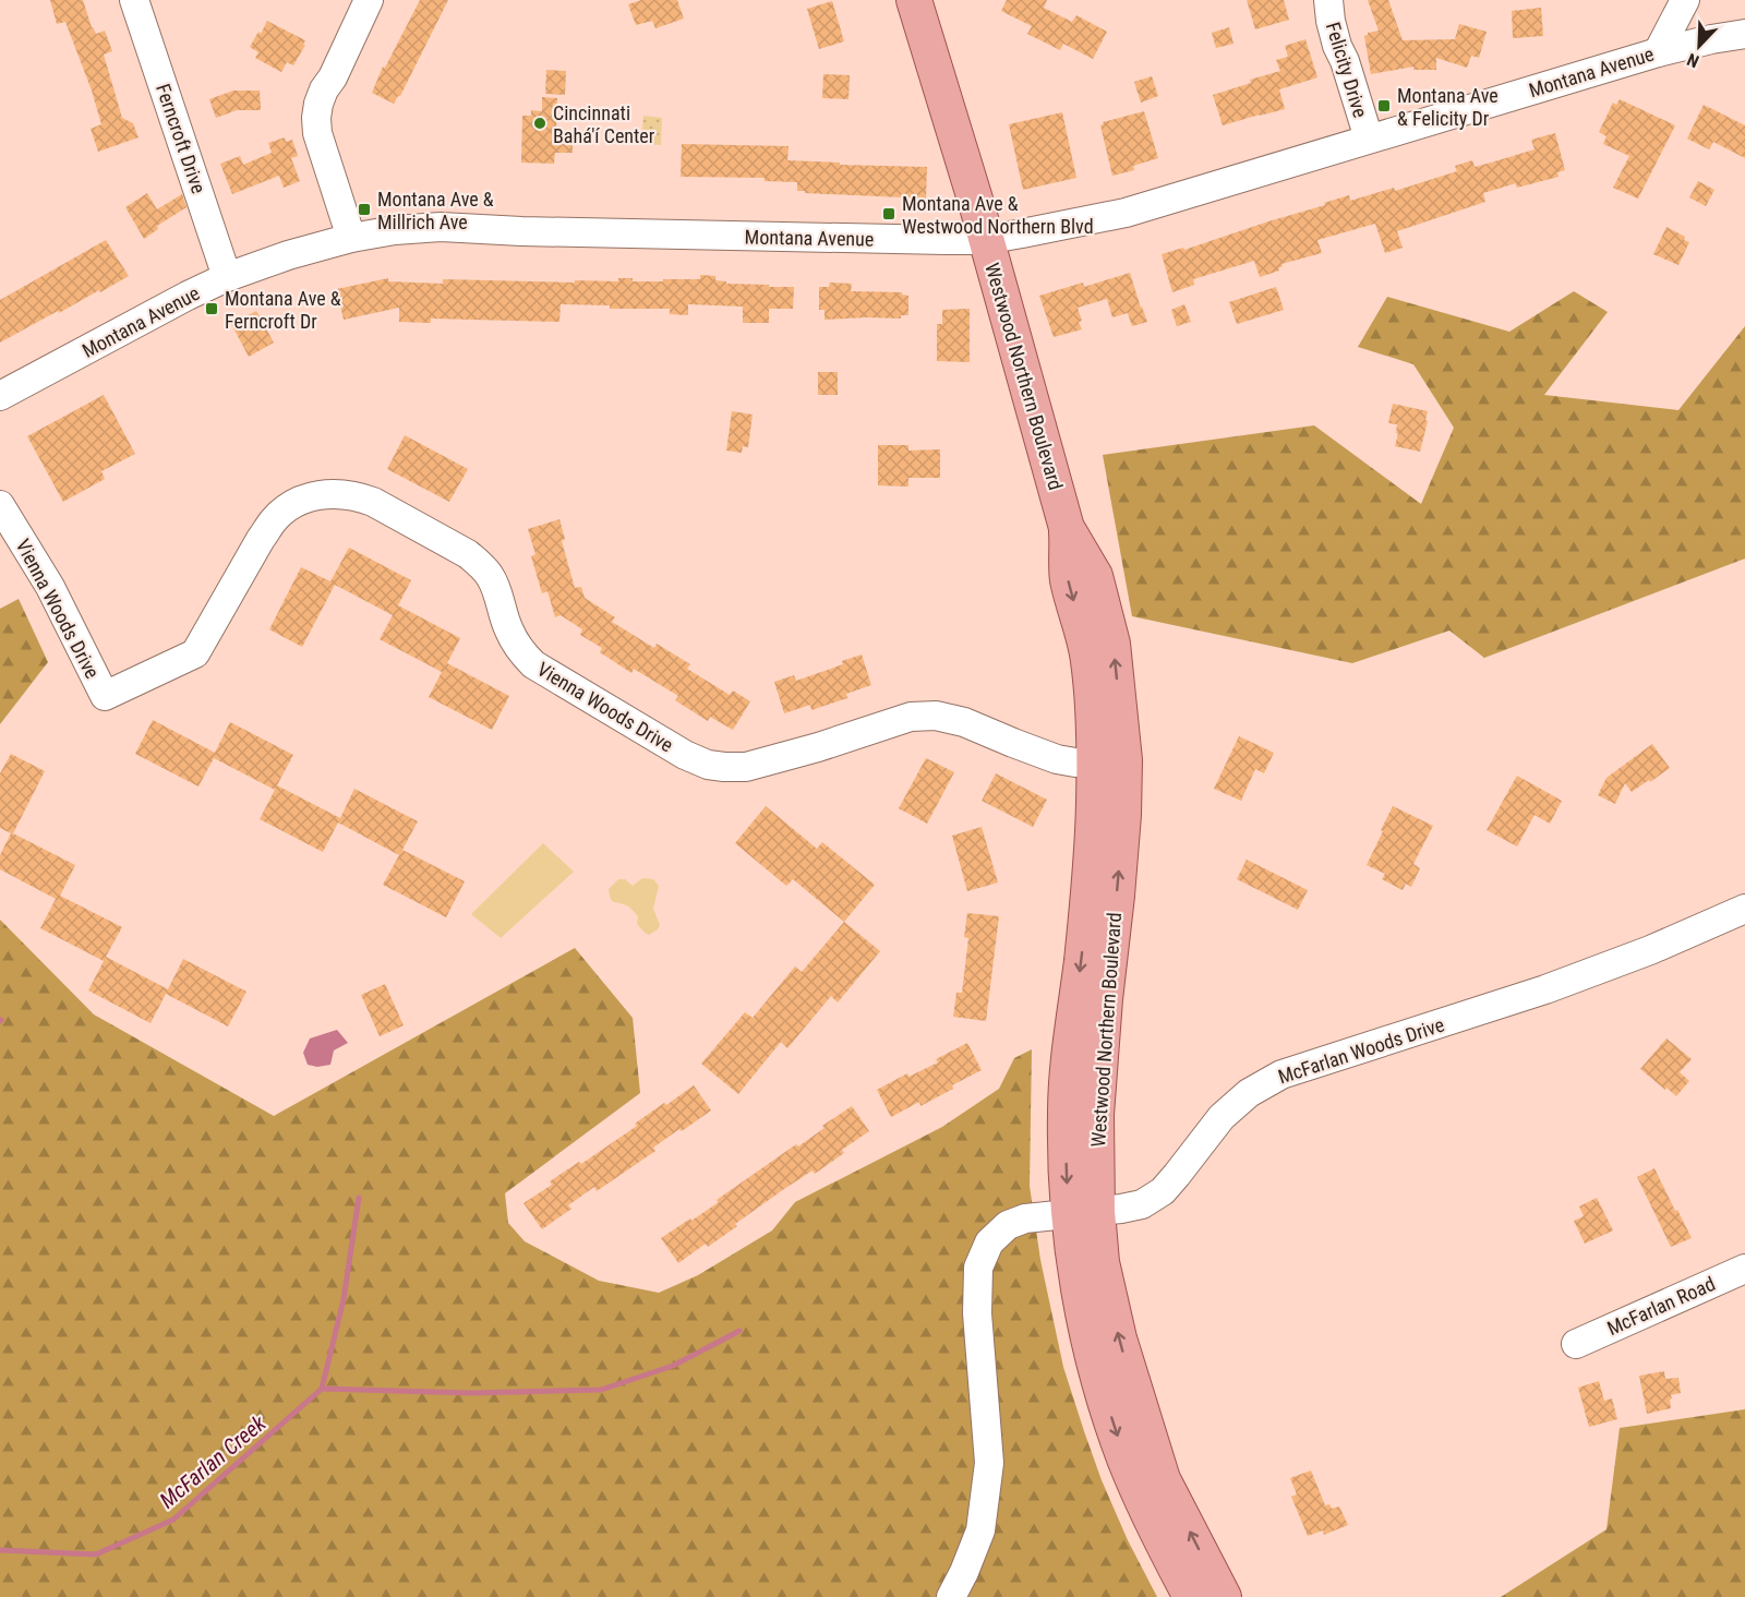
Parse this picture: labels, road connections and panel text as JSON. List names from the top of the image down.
{
  "streets": {
    "main road": ["Westwood Northern Boulevard"],
    "street": [
      "Felicity Drive",
      "Montana Avenue",
      "Ferncroft Drive",
      "Vienna Woods Drive",
      "McFarlan Woods Drive",
      "McFarlan Road"
    ]
  },
  "crossings": [
    ["Felicity Drive", "Montana Avenue"],
    ["Montana Avenue", "Ferncroft Drive"],
    ["Montana Avenue", "Westwood Northern Boulevard"],
    ["Westwood Northern Boulevard", "Vienna Woods Drive"],
    ["Westwood Northern Boulevard", "McFarlan Woods Drive"]
  ],
  "water": ["McFarlan Creek"],
  "places": {
    "transit": [
      "Montana Ave & Felicity Dr",
      "Montana Ave & Millrich Ave",
      "Montana Ave & Westwood Northern Blvd",
      "Montana Ave & Ferncroft Dr"
    ],
    "other": ["Cincinnati Bahá'í Center"]
  },
  "north": "bottom left"
}
